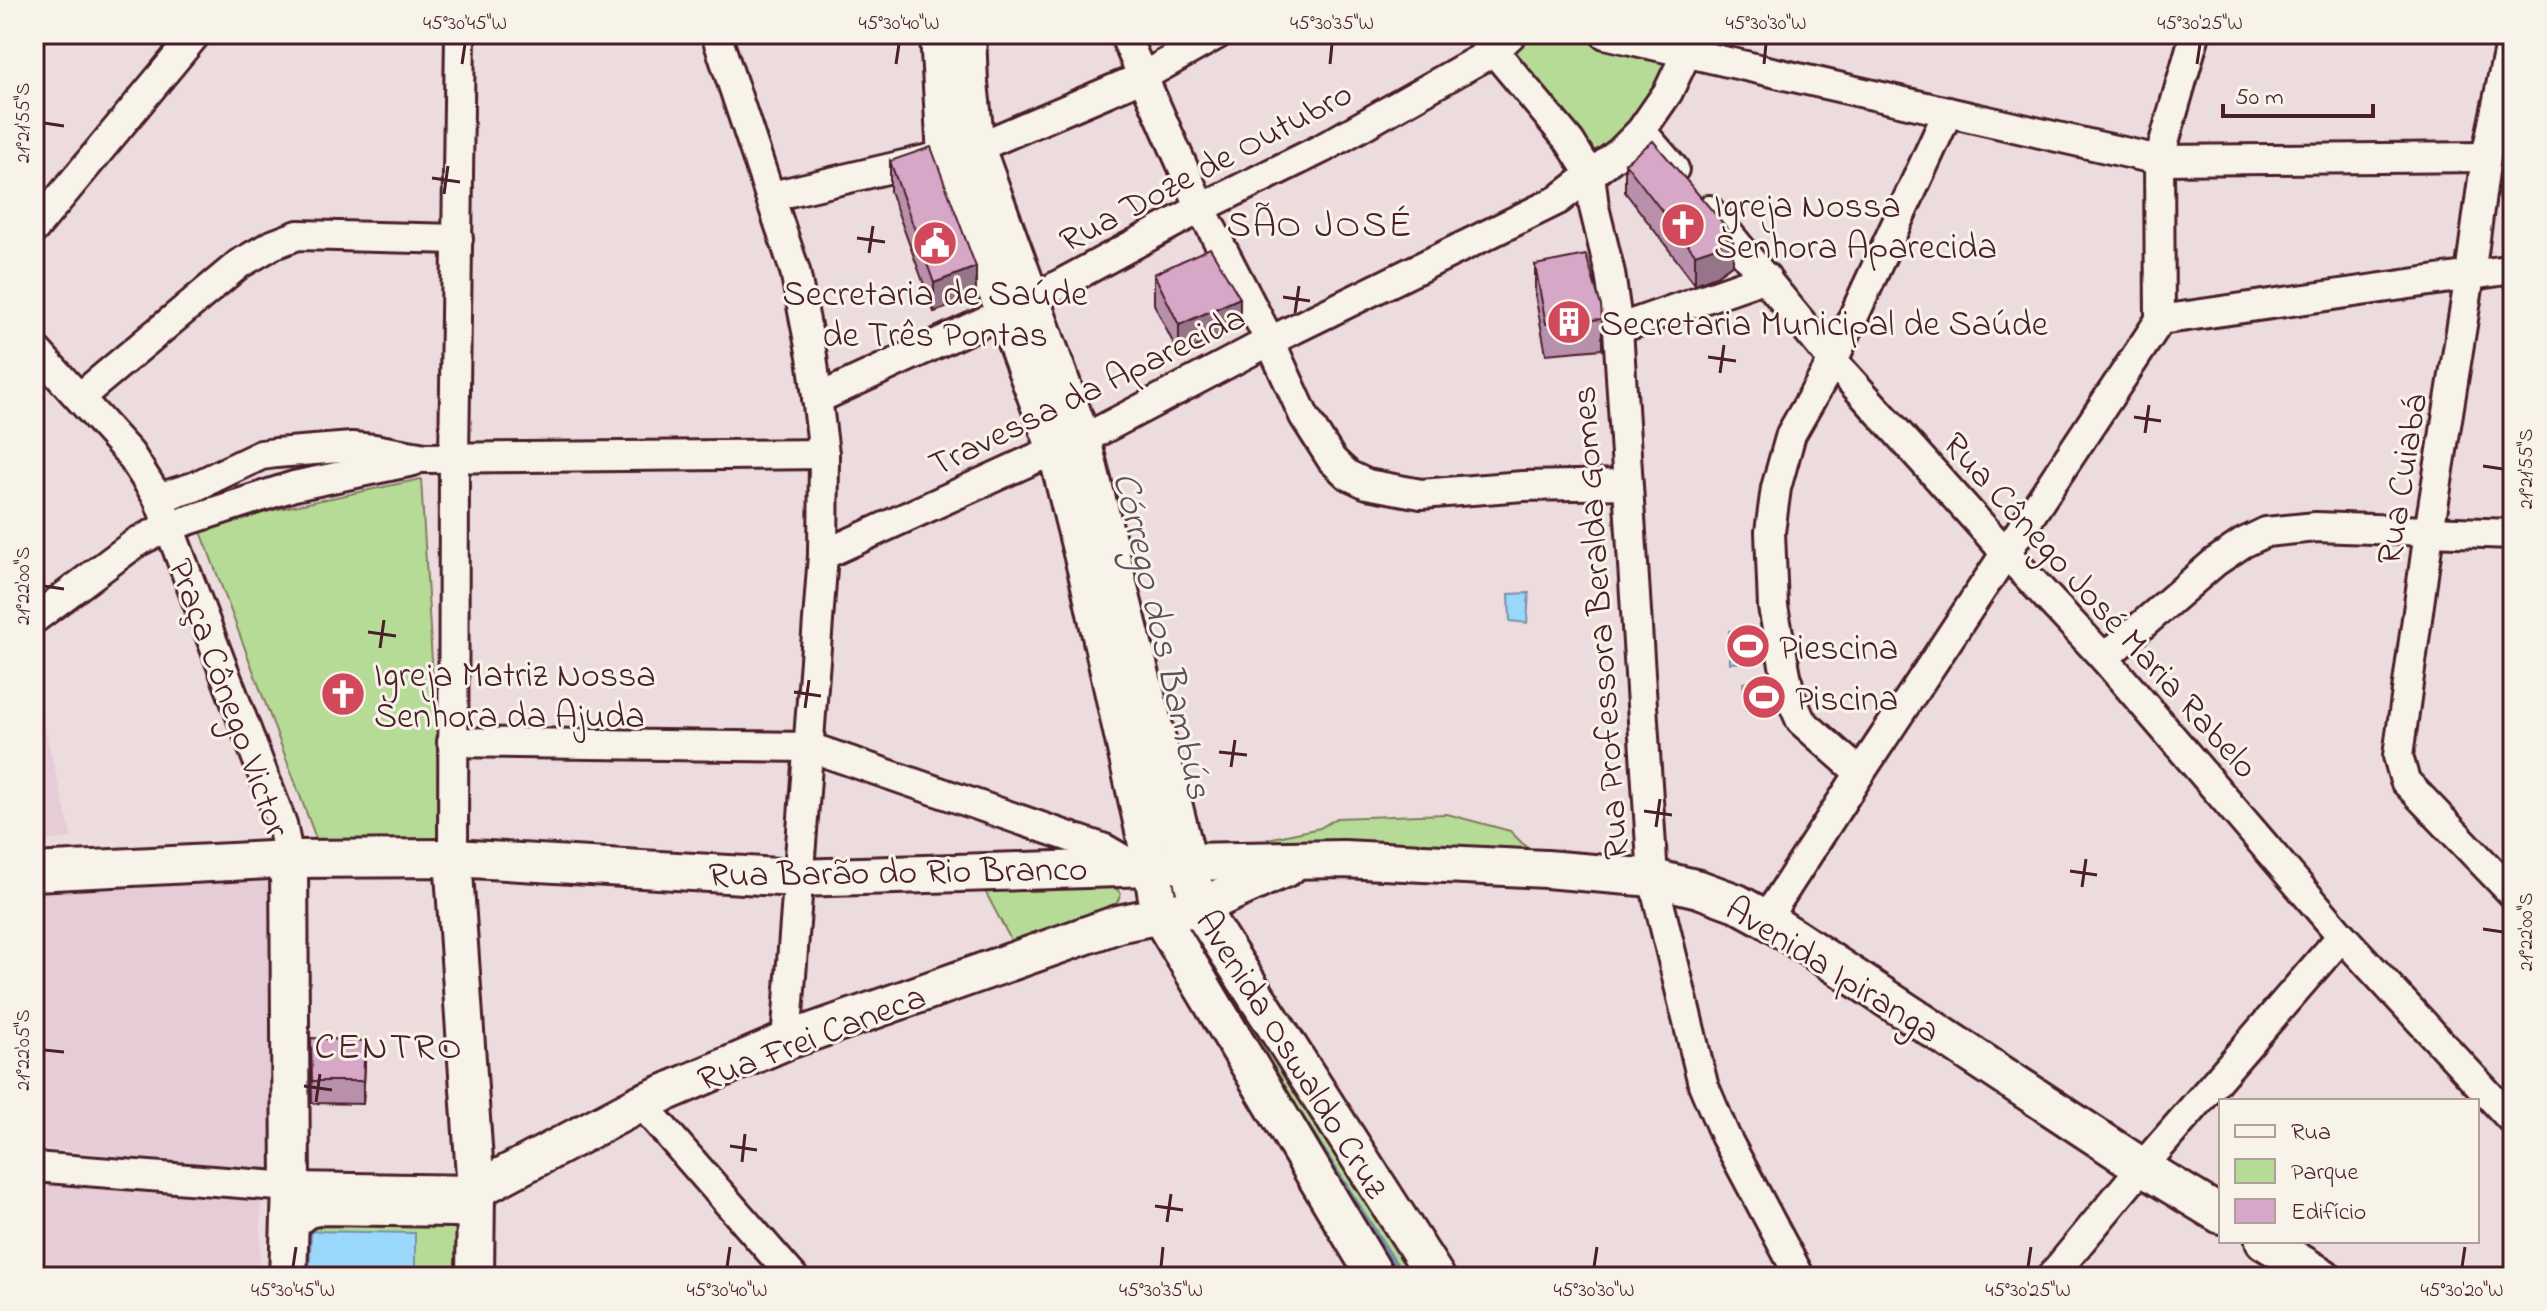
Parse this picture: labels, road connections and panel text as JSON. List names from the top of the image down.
{
  "streets": {
    "main road": [
      "Praça Cônego Victor",
      "Rua Barão do Rio Branco",
      "Avenida Ipiranga",
      "Rua Frei Caneca",
      "Avenida Oswaldo Cruz"
    ],
    "street": [
      "Rua Doze de Outubro",
      "Travessa da Aparecida",
      "Rua Cuiabá",
      "Rua Cônego José Maria Rabelo",
      "Rua Professora Beralda Gomes"
    ]
  },
  "crossings": [
    ["Rua Doze de Outubro", "Avenida Oswaldo Cruz"],
    ["Travessa da Aparecida", "Rua Cônego José Maria Rabelo"],
    ["Travessa da Aparecida", "Rua Professora Beralda Gomes"],
    ["Travessa da Aparecida", "Avenida Oswaldo Cruz"],
    ["Rua Professora Beralda Gomes", "Avenida Ipiranga"],
    ["Praça Cônego Victor", "Rua Barão do Rio Branco"],
    ["Rua Barão do Rio Branco", "Avenida Ipiranga"],
    ["Rua Barão do Rio Branco", "Avenida Oswaldo Cruz"],
    ["Avenida Ipiranga", "Rua Frei Caneca"],
    ["Avenida Ipiranga", "Avenida Oswaldo Cruz"],
    ["Rua Frei Caneca", "Avenida Oswaldo Cruz"]
  ],
  "districts": ["SÃO JOSÉ", "CENTRO"],
  "water": ["Córrego dos Bambús"],
  "places": {
    "church": ["Igreja Nossa Senhora Aparecida", "Igreja Matriz Nossa Senhora da Ajuda"],
    "public building": ["Secretaria de Saúde de Três Pontas"],
    "building": ["Secretaria Municipal de Saúde"],
    "sports": ["Piescina", "Piscina"]
  },
  "legend": ["Rua", "Parque", "Edifício"],
  "scale_bar": "50 m",
  "coordinates": [
    "45°30'45\"W",
    "45°30'40\"W",
    "45°30'35\"W",
    "45°30'30\"W",
    "45°30'25\"W",
    "21°21'55\"S",
    "21°22'00\"S",
    "21°22'05\"S",
    "45°30'20\"W"
  ]
}
